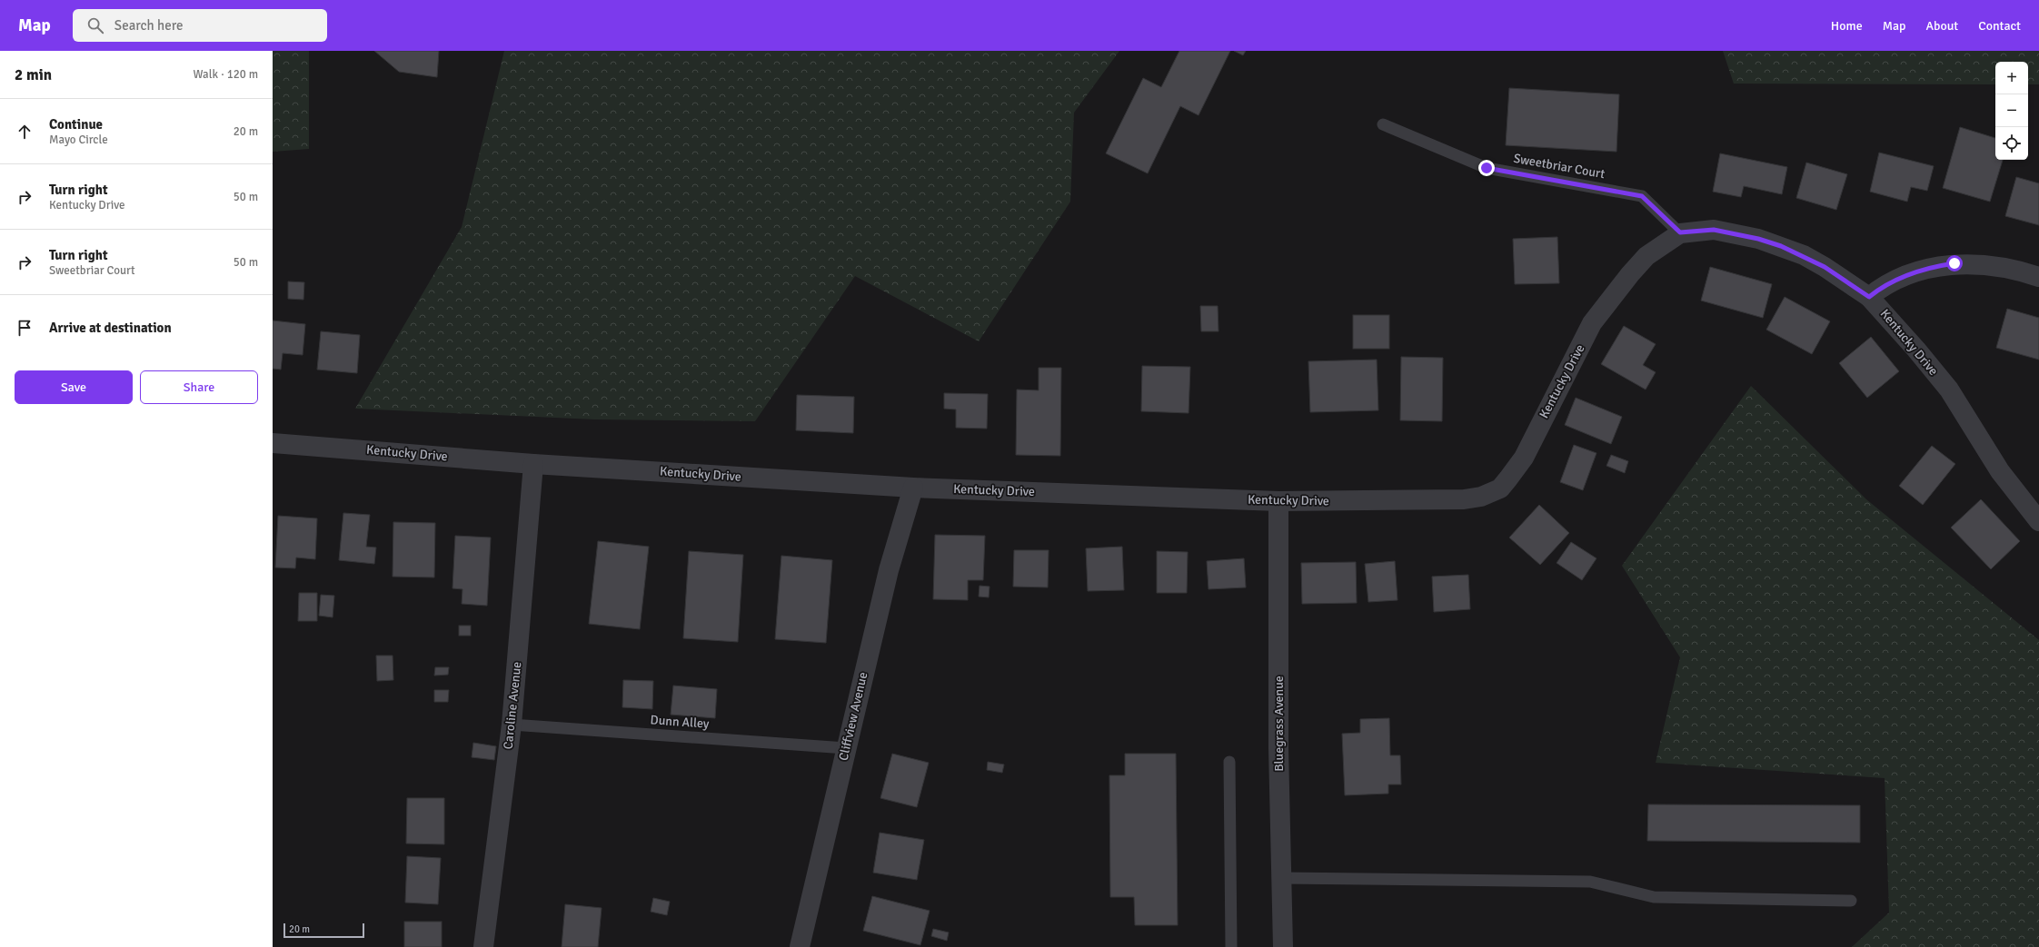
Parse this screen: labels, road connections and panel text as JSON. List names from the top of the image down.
{
  "streets": {
    "street": [
      "Kentucky Drive",
      "Caroline Avenue",
      "Cliffview Avenue",
      "Bluegrass Avenue"
    ],
    "lane": ["Sweetbriar Court", "Dunn Alley"]
  },
  "crossings": [
    ["Sweetbriar Court", "Kentucky Drive"],
    ["Kentucky Drive", "Caroline Avenue"],
    ["Kentucky Drive", "Cliffview Avenue"],
    ["Kentucky Drive", "Bluegrass Avenue"],
    ["Caroline Avenue", "Dunn Alley"],
    ["Cliffview Avenue", "Dunn Alley"]
  ],
  "scale_bar": "20 m",
  "page": {
    "header": "Map",
    "search": "Search here",
    "nav": [
      "Home",
      "Map",
      "About",
      "Contact"
    ],
    "heading": ["2 min", "Walk · 120 m"],
    "map_buttons": ["+", "−"],
    "list": [
      ["Continue", "Mayo Circle", "20 m"],
      ["Turn right", "Kentucky Drive", "50 m"],
      ["Turn right", "Sweetbriar Court", "50 m"],
      "Arrive at destination"
    ],
    "buttons": ["Save", "Share"],
    "scale": "20 m"
  }
}
